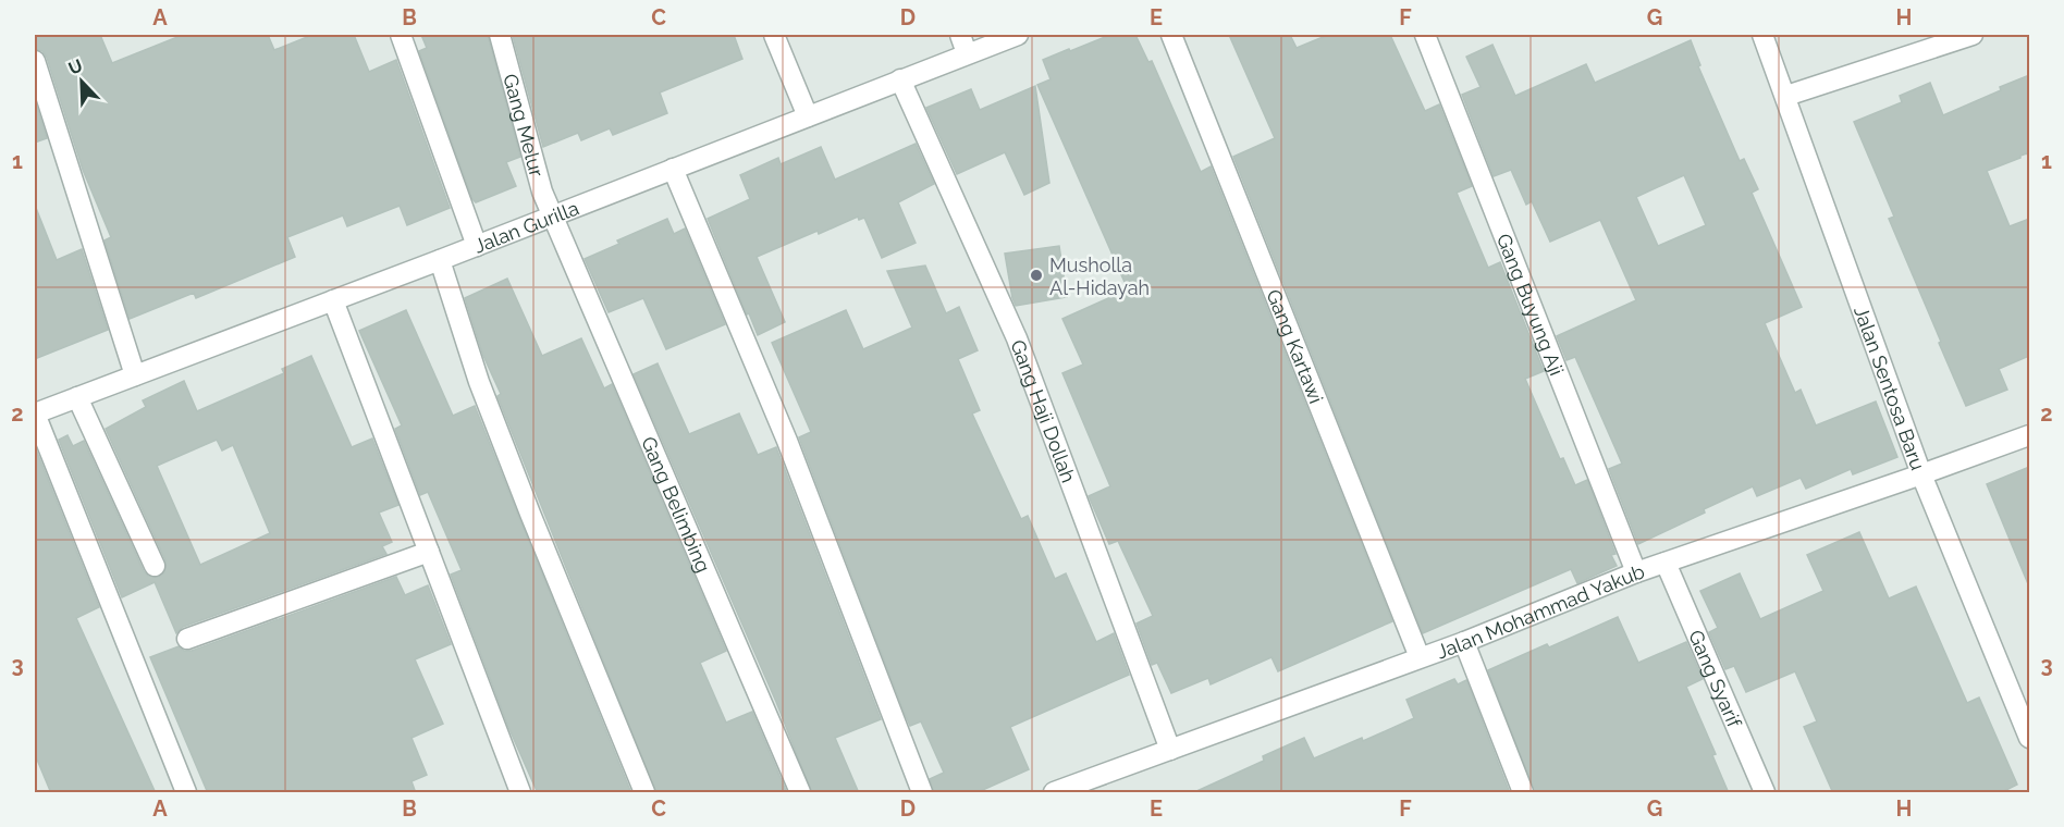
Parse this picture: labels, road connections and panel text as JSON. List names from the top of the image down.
{
  "streets": {
    "street": [
      "Gang Melur",
      "Jalan Gurilla",
      "Gang Buyung Aji",
      "Gang Kartawi",
      "Jalan Sentosa Baru",
      "Gang Haji Dollah",
      "Gang Belimbing",
      "Jalan Mohammad Yakub",
      "Gang Syarif"
    ]
  },
  "crossings": [
    ["Gang Melur", "Jalan Gurilla"],
    ["Gang Melur", "Gang Belimbing"],
    ["Jalan Gurilla", "Gang Haji Dollah"],
    ["Jalan Gurilla", "Gang Belimbing"],
    ["Gang Buyung Aji", "Jalan Mohammad Yakub"],
    ["Gang Kartawi", "Jalan Mohammad Yakub"],
    ["Jalan Sentosa Baru", "Jalan Mohammad Yakub"],
    ["Gang Haji Dollah", "Jalan Mohammad Yakub"],
    ["Jalan Mohammad Yakub", "Gang Syarif"]
  ],
  "places": ["Musholla Al-Hidayah"],
  "north": "top left",
  "grid": {
    "columns": [
      "A",
      "B",
      "C",
      "D",
      "E",
      "F",
      "G",
      "H"
    ],
    "rows": ["1", "2", "3"]
  }
}
